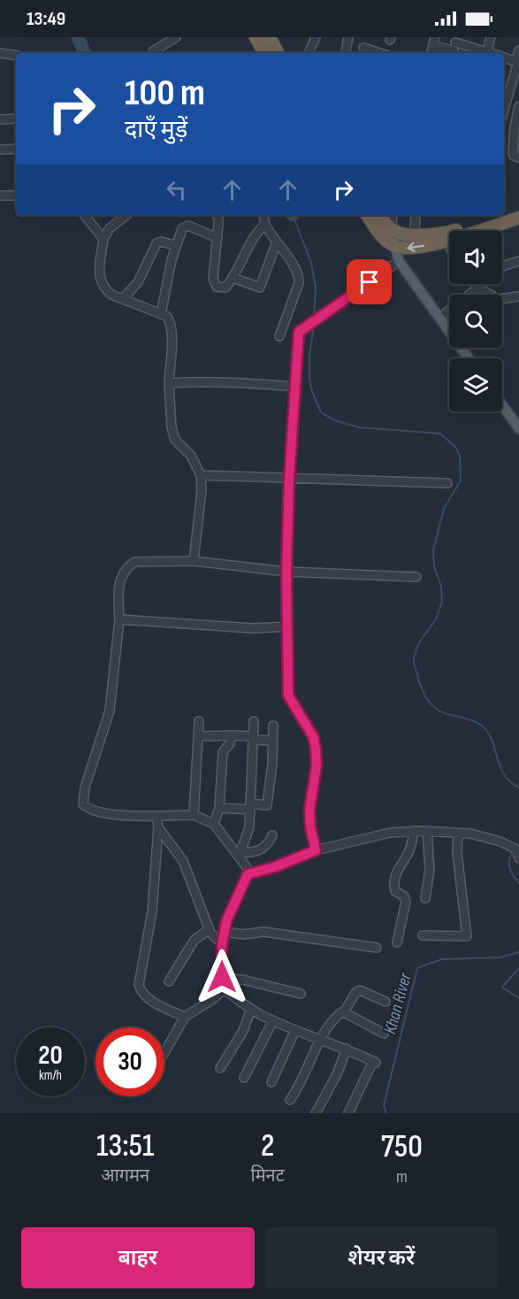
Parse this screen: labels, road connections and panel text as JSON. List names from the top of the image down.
{
  "water": ["Khan River"],
  "page": {
    "status": "13:49",
    "turn": ["100 m", "दाएँ मुड़ें"],
    "speed": "20 km/h",
    "limit": "30",
    "eta": [
      "13:51",
      "आगमन",
      "2",
      "मिनट",
      "750",
      "m"
    ],
    "buttons": ["बाहर", "शेयर करें"]
  }
}
